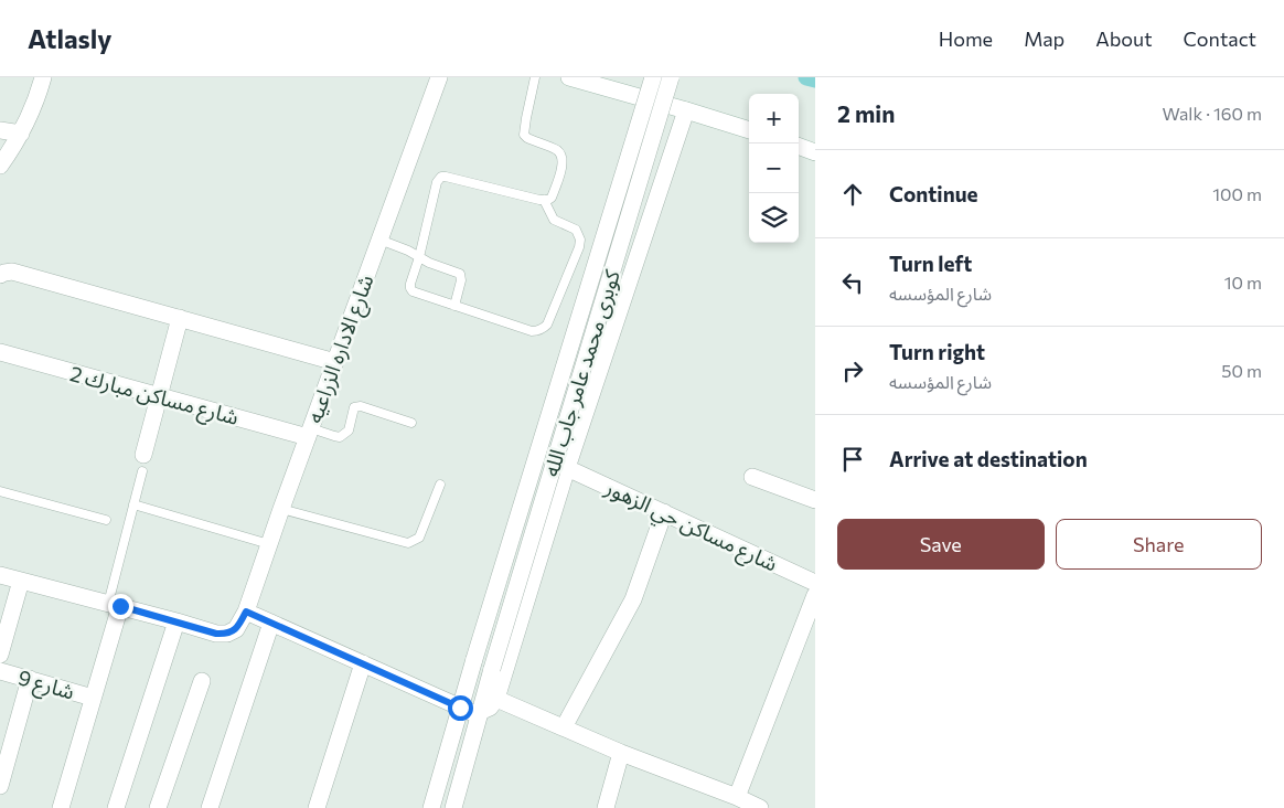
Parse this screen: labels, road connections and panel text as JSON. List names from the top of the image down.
{
  "streets": {
    "street": [
      "شارع الاداره الزراعيه",
      "كوبرى محمد عامر جاب الله",
      "شارع مساكن مبارك 2",
      "شارع مساكن حي الزهور",
      "شارع 9"
    ]
  },
  "crossings": [
    ["شارع الاداره الزراعيه", "شارع مساكن مبارك 2"]
  ],
  "page": {
    "header": "Atlasly",
    "nav": [
      "Home",
      "Map",
      "About",
      "Contact"
    ],
    "heading": ["2 min", "Walk · 160 m"],
    "map_buttons": ["+", "−"],
    "list": [
      ["Continue", "100 m"],
      ["Turn left", "شارع المؤسسه", "10 m"],
      ["Turn right", "شارع المؤسسه", "50 m"],
      "Arrive at destination"
    ],
    "buttons": ["Save", "Share"]
  }
}
